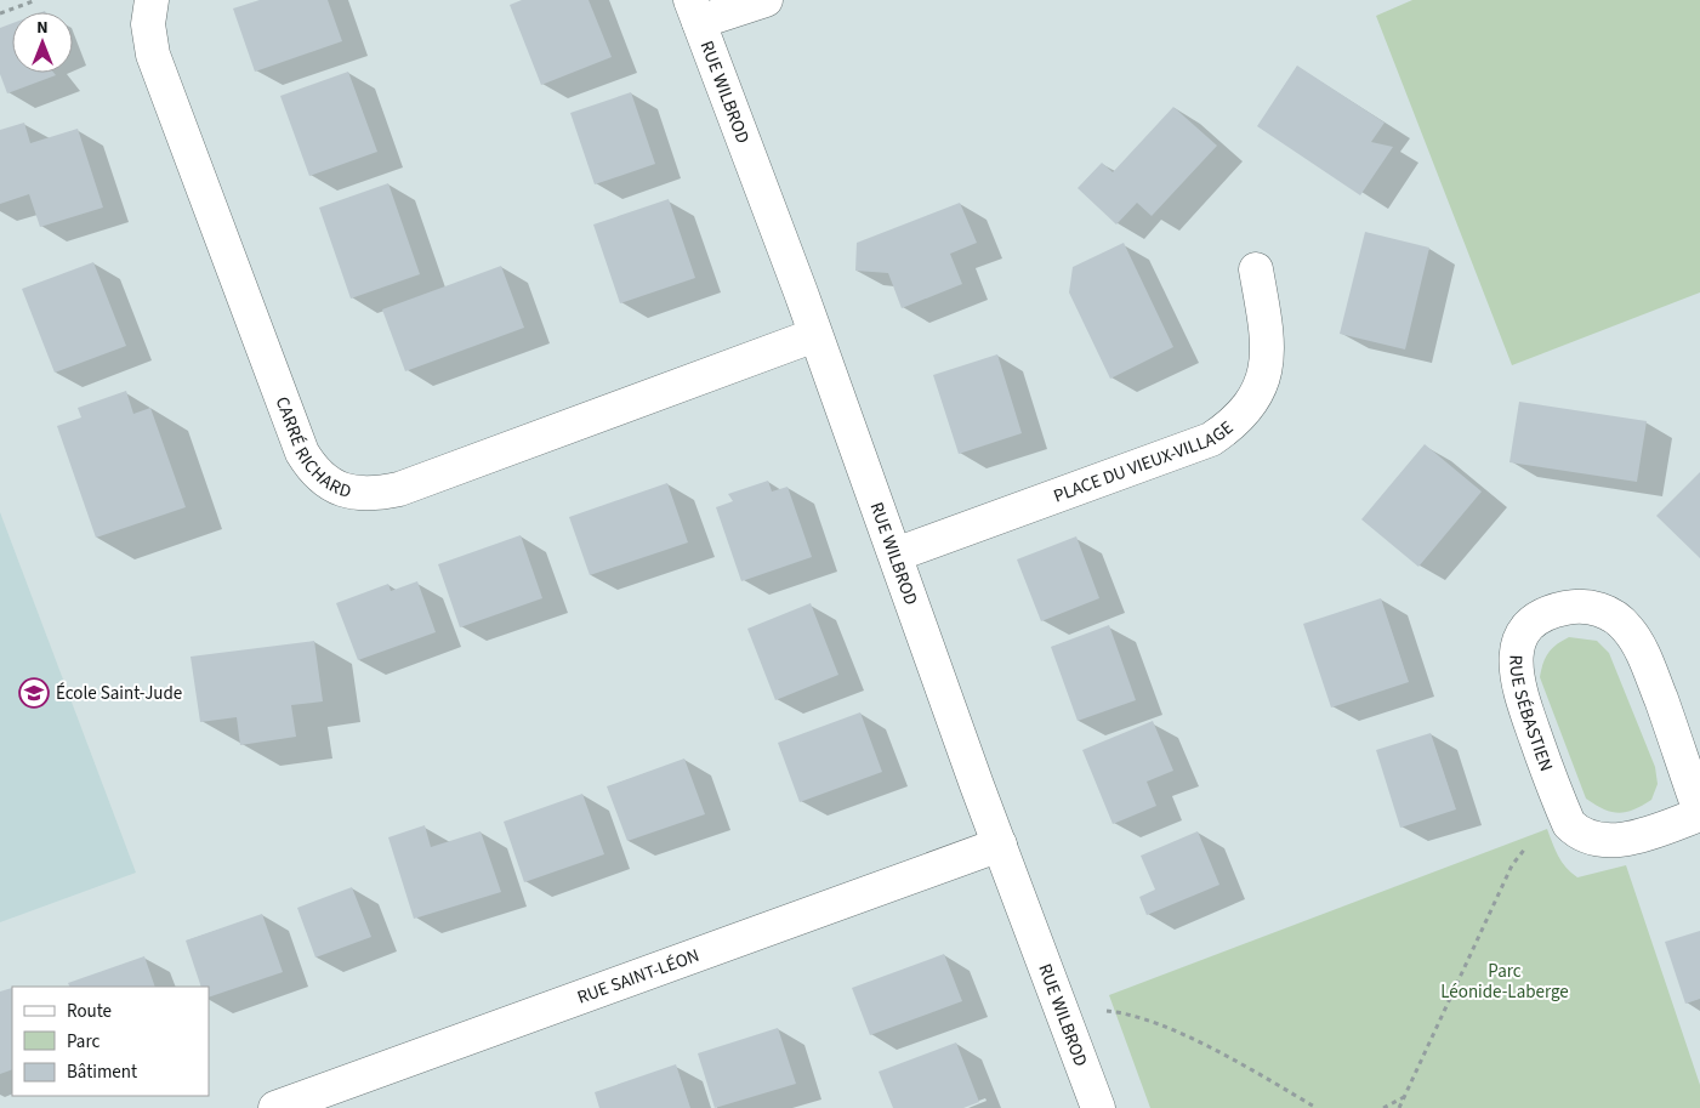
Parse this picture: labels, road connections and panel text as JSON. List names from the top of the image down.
{
  "streets": {
    "street": [
      "RUE WILBROD",
      "CARRÉ RICHARD",
      "PLACE DU VIEUX-VILLAGE",
      "RUE SÉBASTIEN",
      "RUE SAINT-LÉON"
    ]
  },
  "crossings": [
    ["RUE WILBROD", "CARRÉ RICHARD"],
    ["RUE WILBROD", "PLACE DU VIEUX-VILLAGE"],
    ["RUE WILBROD", "RUE SAINT-LÉON"]
  ],
  "parks": ["Parc Léonide-Laberge"],
  "places": {
    "school or university": ["École Saint-Jude"]
  },
  "legend": ["Route", "Parc", "Bâtiment"],
  "north": "top"
}
